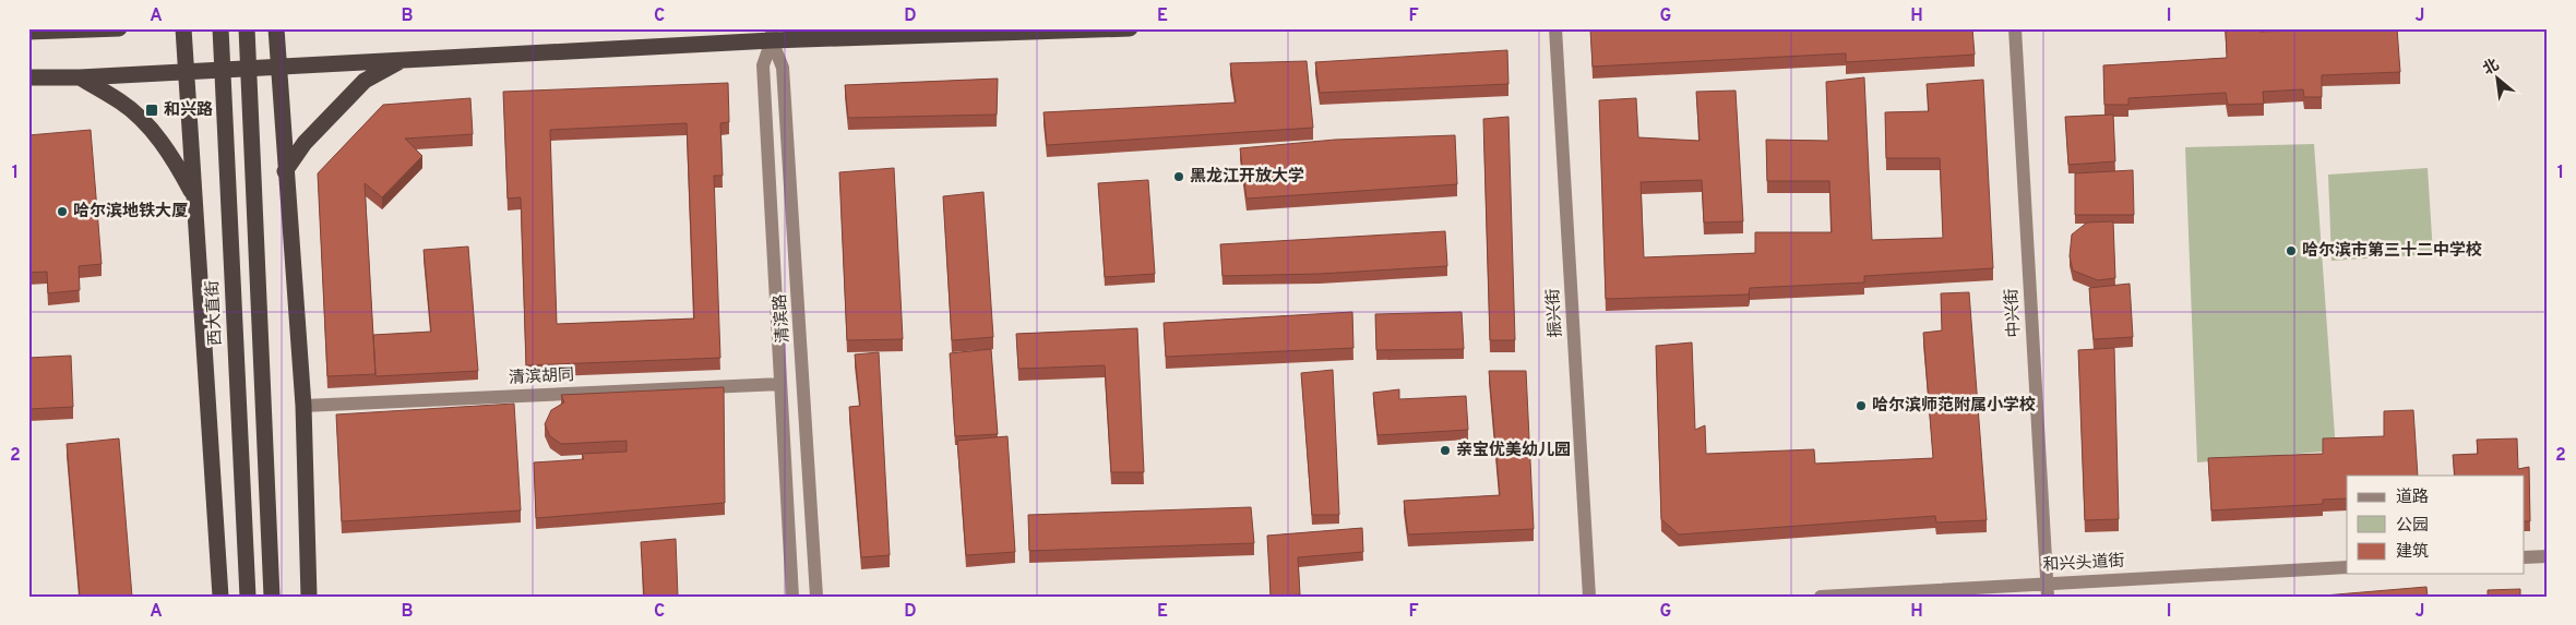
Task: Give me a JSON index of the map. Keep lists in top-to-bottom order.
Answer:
{
  "streets": {
    "highway": ["西大直街"],
    "street": [
      "振兴街",
      "中兴街",
      "清滨路",
      "清滨胡同",
      "和兴头道街"
    ]
  },
  "crossings": [
    ["中兴街", "和兴头道街"],
    ["清滨路", "清滨胡同"]
  ],
  "places": {
    "transit": ["和兴路"],
    "other": [
      "黑龙江开放大学",
      "哈尔滨地铁大厦",
      "哈尔滨市第三十二中学校",
      "哈尔滨师范附属小学校",
      "亲宝优美幼儿园"
    ]
  },
  "legend": ["道路", "公园", "建筑"],
  "north": "top left",
  "grid": {
    "columns": [
      "A",
      "B",
      "C",
      "D",
      "E",
      "F",
      "G",
      "H",
      "I",
      "J"
    ],
    "rows": ["1", "2"]
  }
}
